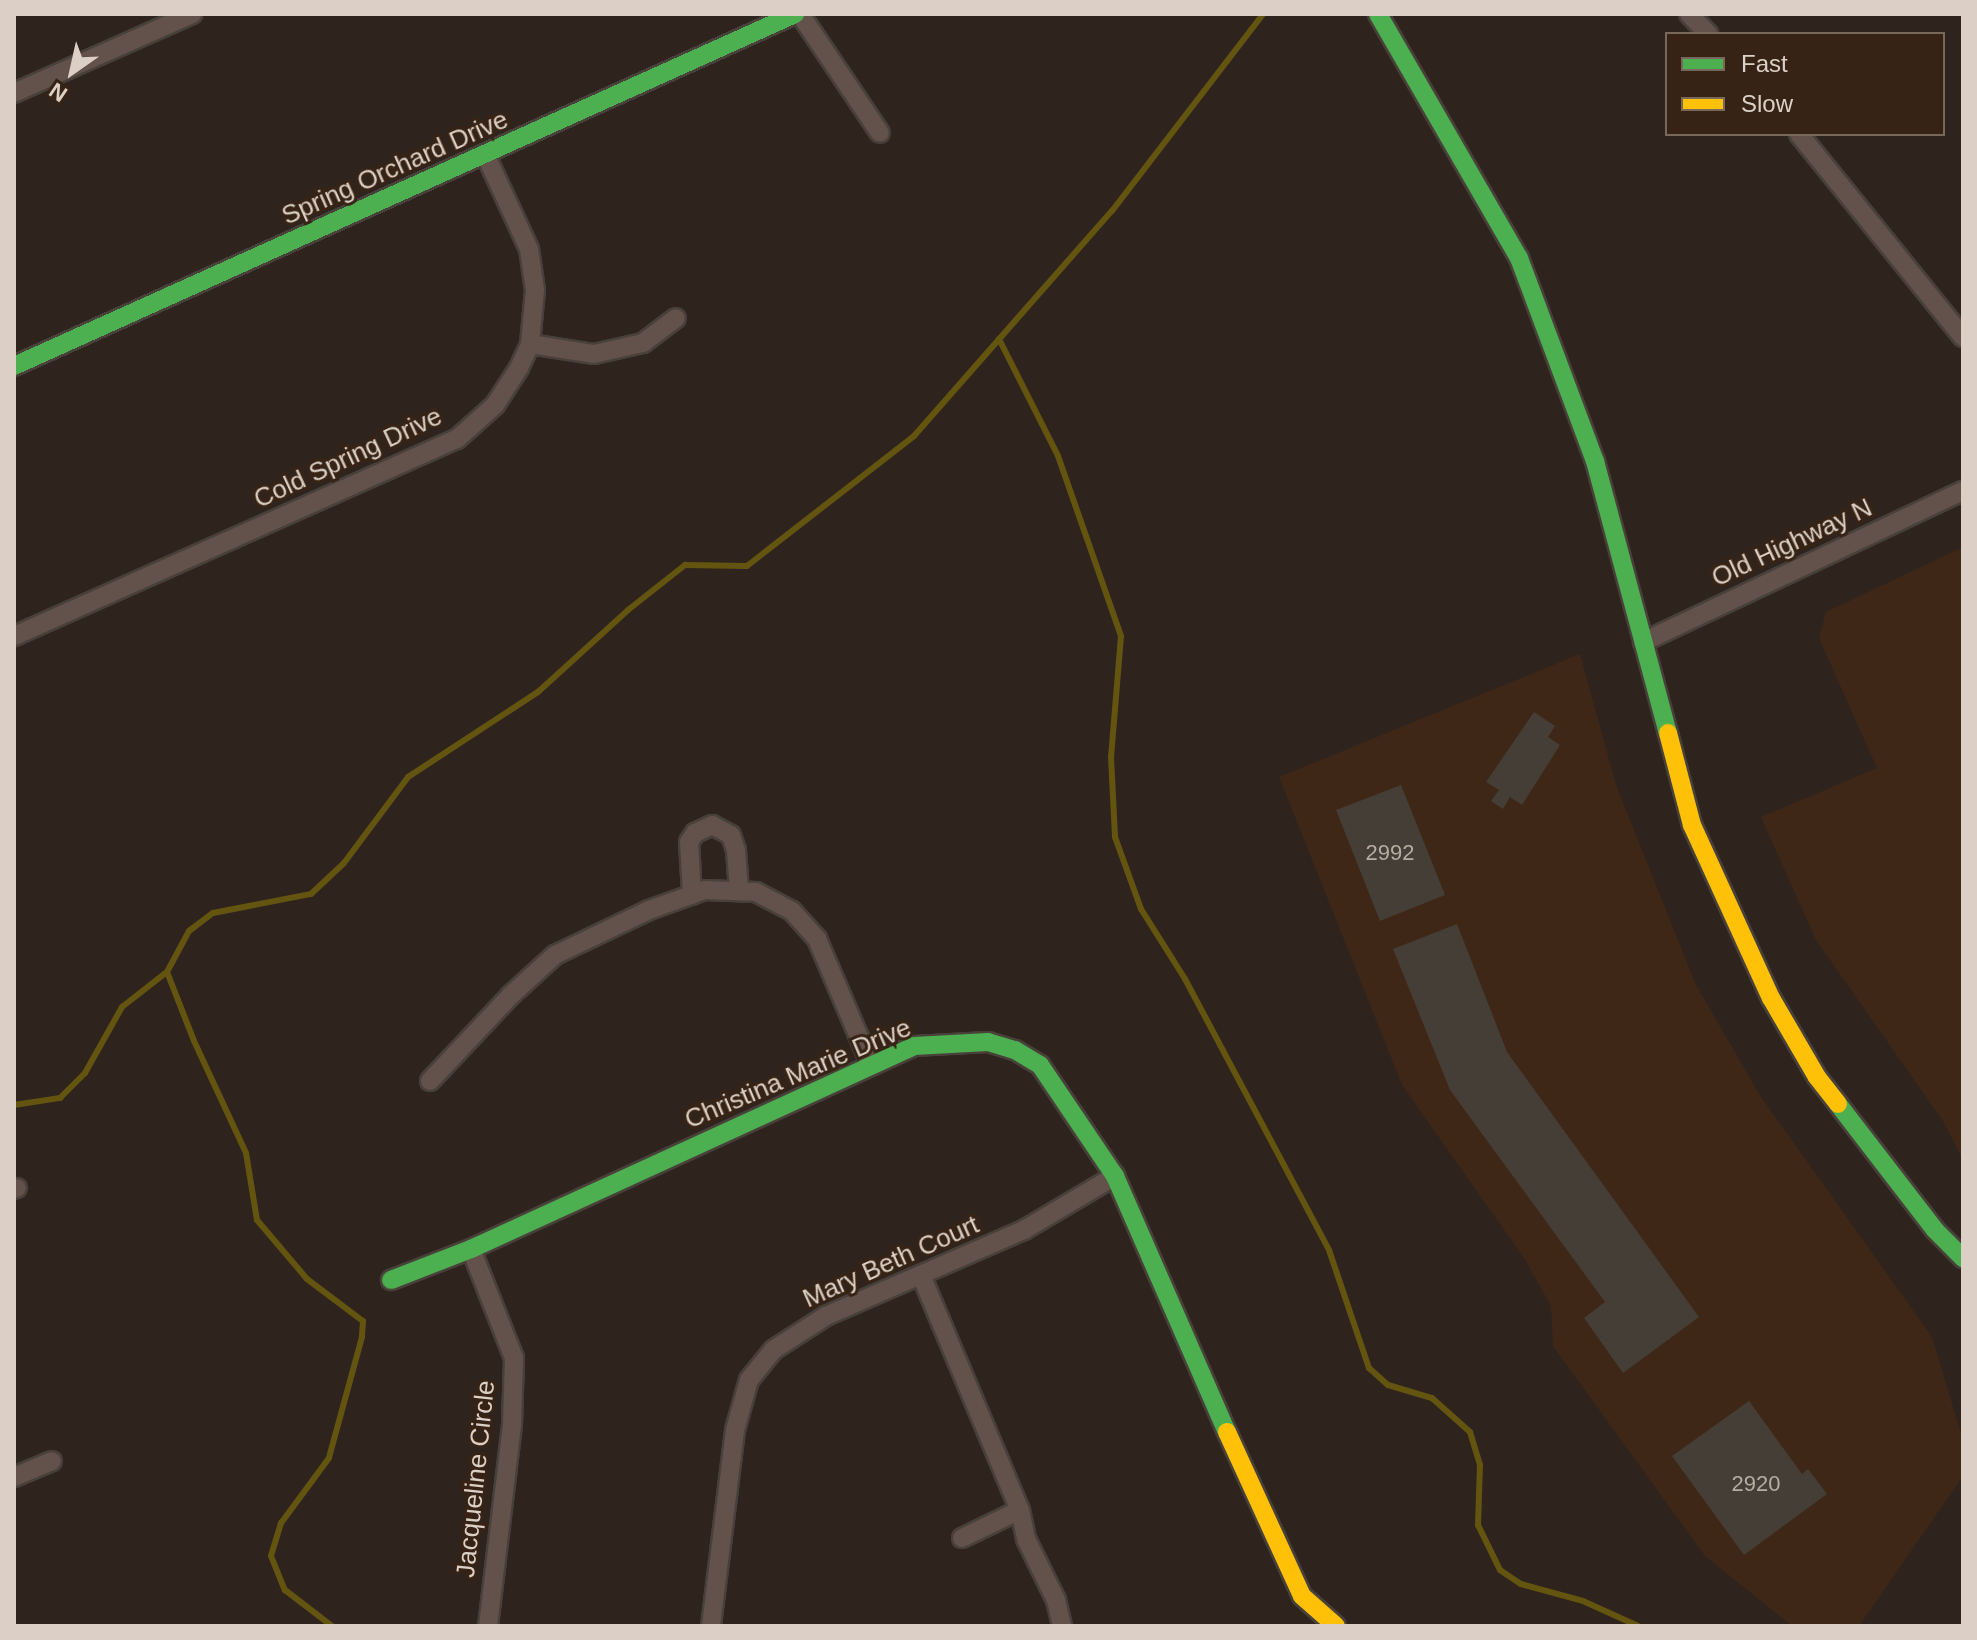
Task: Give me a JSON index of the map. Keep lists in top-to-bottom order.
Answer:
{
  "streets": {
    "street": [
      "Spring Orchard Drive",
      "Cold Spring Drive",
      "Old Highway N",
      "Christina Marie Drive",
      "Mary Beth Court",
      "Jacqueline Circle"
    ]
  },
  "crossings": [
    ["Spring Orchard Drive", "Cold Spring Drive"],
    ["Christina Marie Drive", "Mary Beth Court"],
    ["Christina Marie Drive", "Jacqueline Circle"]
  ],
  "house_numbers": ["2992", "2920"],
  "legend": ["Fast", "Slow"],
  "north": "bottom left"
}
